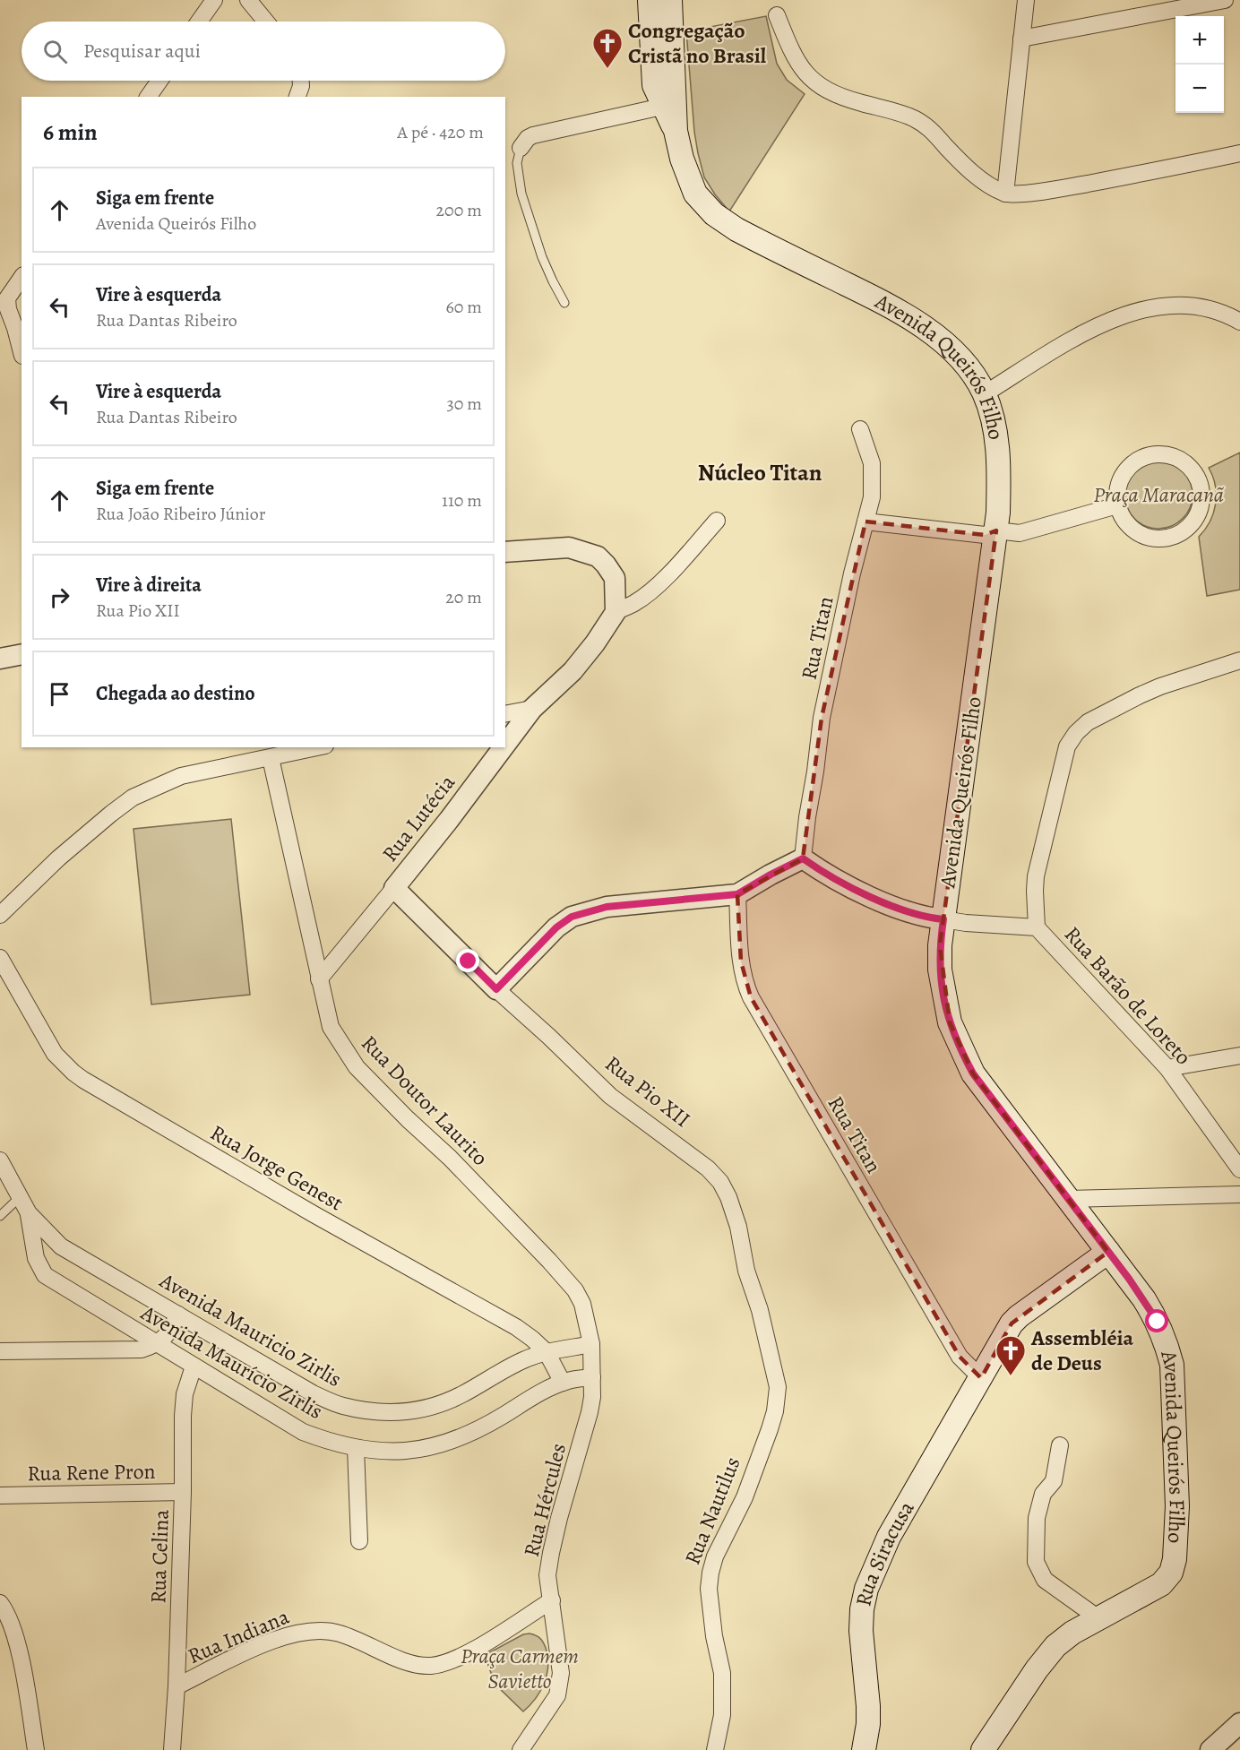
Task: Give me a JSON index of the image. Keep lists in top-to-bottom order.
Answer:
{
  "streets": {
    "main road": ["Avenida Queirós Filho", "Rua Siracusa"],
    "street": [
      "Rua Titan",
      "Rua Lutécia",
      "Rua Barão de Loreto",
      "Rua Pio XII",
      "Rua Doutor Laurito",
      "Rua Jorge Genest",
      "Avenida Mauricio Zirlis",
      "Avenida Maurício Zirlis",
      "Rua Rene Pron",
      "Rua Hércules",
      "Rua Nautilus",
      "Rua Celina",
      "Rua Indiana"
    ]
  },
  "crossings": [
    ["Avenida Queirós Filho", "Rua Barão de Loreto"],
    ["Avenida Queirós Filho", "Rua Siracusa"],
    ["Rua Titan", "Rua Siracusa"],
    ["Rua Lutécia", "Rua Pio XII"],
    ["Rua Lutécia", "Rua Doutor Laurito"],
    ["Rua Pio XII", "Rua Nautilus"],
    ["Rua Doutor Laurito", "Avenida Mauricio Zirlis"],
    ["Rua Doutor Laurito", "Avenida Maurício Zirlis"],
    ["Rua Doutor Laurito", "Rua Hércules"],
    ["Rua Jorge Genest", "Avenida Mauricio Zirlis"],
    ["Rua Jorge Genest", "Avenida Maurício Zirlis"],
    ["Avenida Maurício Zirlis", "Rua Hércules"],
    ["Avenida Maurício Zirlis", "Rua Celina"],
    ["Rua Rene Pron", "Rua Celina"],
    ["Rua Hércules", "Rua Indiana"],
    ["Rua Celina", "Rua Indiana"]
  ],
  "districts": ["Núcleo Titan"],
  "parks": ["Praça Maracanã", "Praça Carmem Savietto"],
  "places": {
    "church": ["Congregação Cristã no Brasil", "Assembléia de Deus"]
  },
  "page": {
    "map_buttons": ["+", "−"],
    "search": "Pesquisar aqui",
    "heading": ["6 min", "A pé · 420 m"],
    "list": [
      ["Siga em frente", "Avenida Queirós Filho", "200 m"],
      ["Vire à esquerda", "Rua Dantas Ribeiro", "60 m"],
      ["Vire à esquerda", "Rua Dantas Ribeiro", "30 m"],
      ["Siga em frente", "Rua João Ribeiro Júnior", "110 m"],
      ["Vire à direita", "Rua Pio XII", "20 m"],
      "Chegada ao destino"
    ]
  }
}
